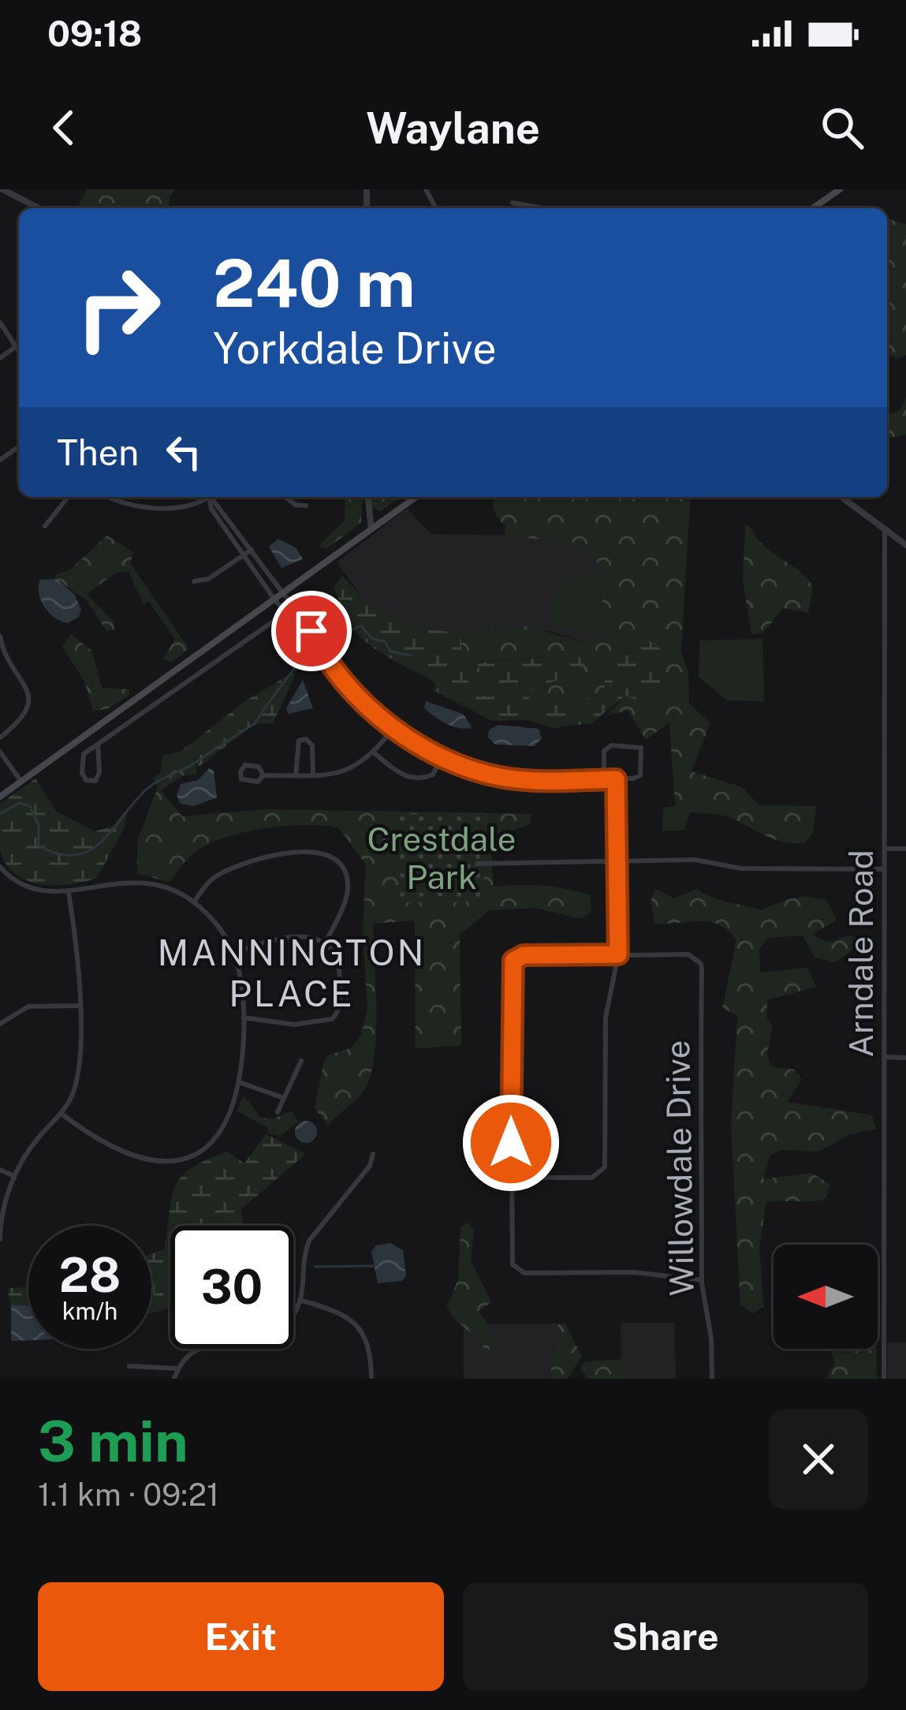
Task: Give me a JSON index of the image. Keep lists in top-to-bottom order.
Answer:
{
  "streets": {
    "street": ["Arndale Road", "Willowdale Drive"]
  },
  "districts": ["MANNINGTON PLACE"],
  "parks": ["Crestdale Park"],
  "north": "left",
  "page": {
    "status": "09:18",
    "header": "Waylane",
    "turn": ["240 m", "Yorkdale Drive"],
    "then": "Then",
    "speed": "28 km/h",
    "limit": "30",
    "heading": ["3 min", "1.1 km · 09:21"],
    "buttons": ["Exit", "Share"]
  }
}
